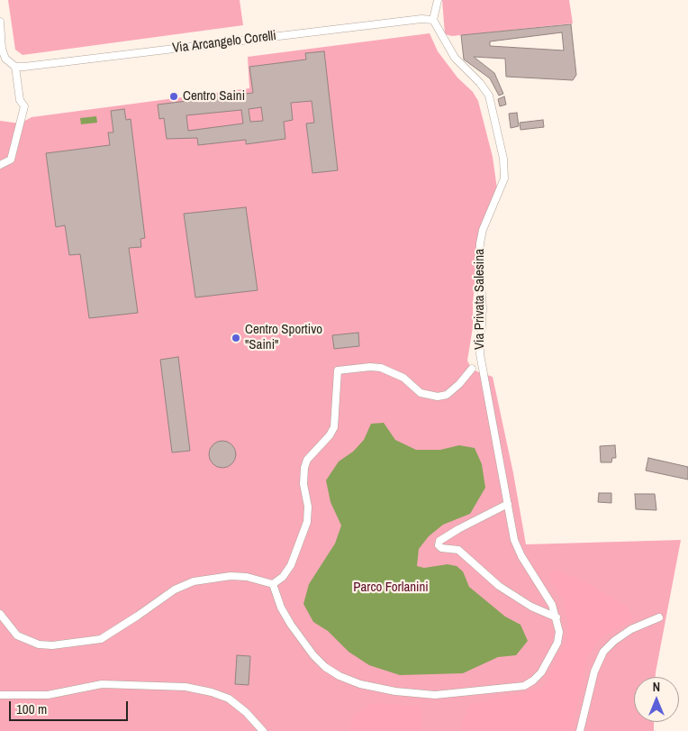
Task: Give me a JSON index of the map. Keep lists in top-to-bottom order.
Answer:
{
  "streets": {
    "street": ["Via Arcangelo Corelli", "Via Privata Salesina"]
  },
  "crossings": [
    ["Via Arcangelo Corelli", "Via Privata Salesina"]
  ],
  "parks": ["Parco Forlanini"],
  "places": ["Centro Saini", "Centro Sportivo \"Saini\""],
  "scale_bar": "100 m",
  "north": "top"
}
